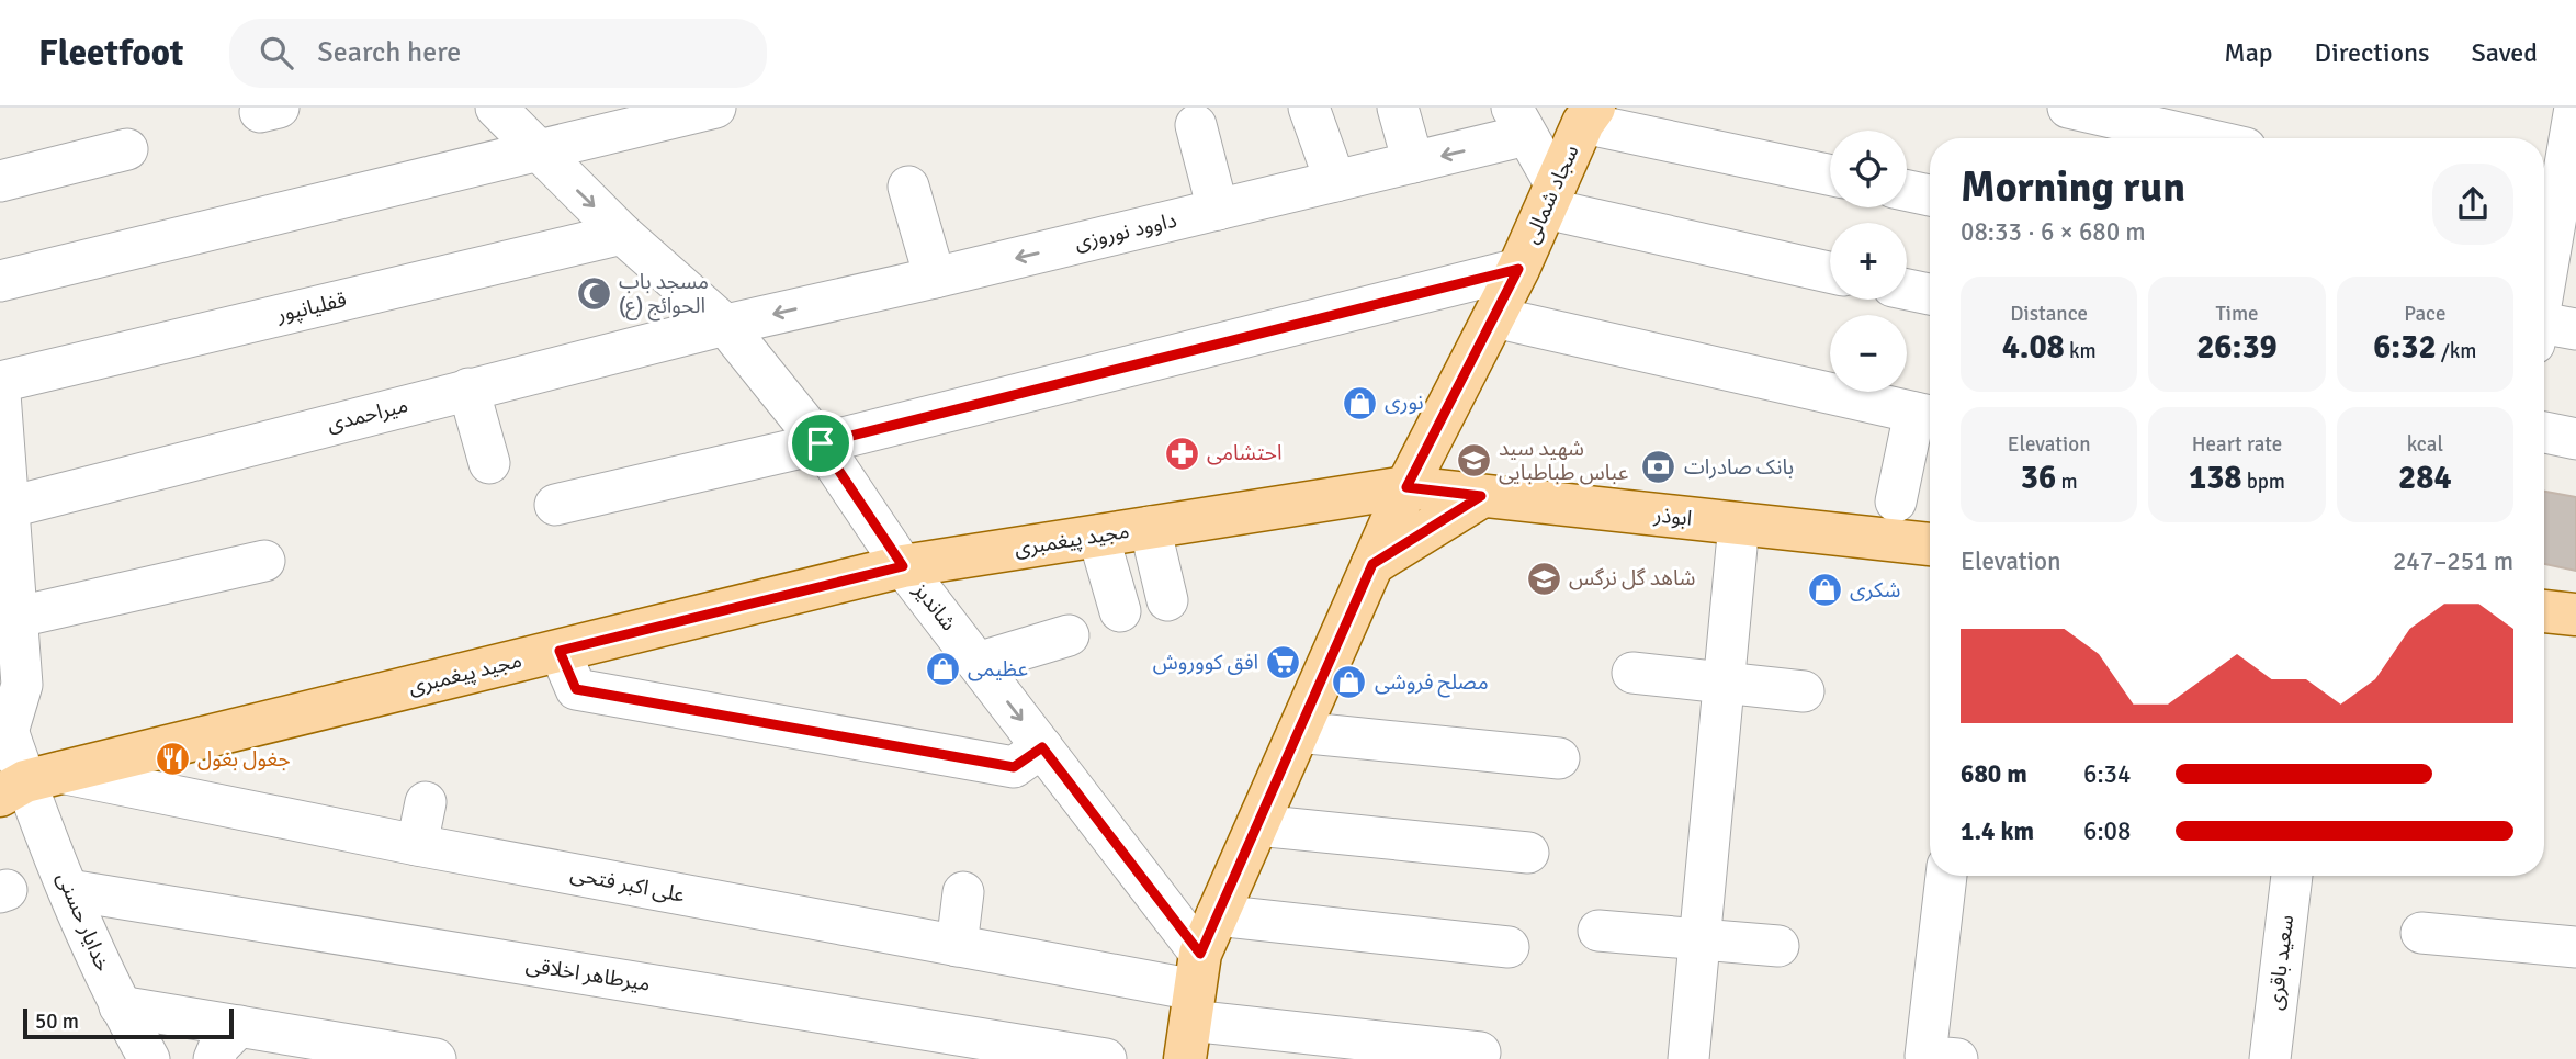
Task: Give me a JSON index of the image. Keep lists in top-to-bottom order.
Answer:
{
  "streets": {
    "main road": ["سجاد شمالی", "ابوذر", "مجید پیغمبری"],
    "street": [
      "داوود نوروزی",
      "قفلیانپور",
      "میراحمدی",
      "شاندیز",
      "علی اکبر فتحی",
      "خدایار حسنی",
      "سعید باقری",
      "میرطاهر اخلاقی"
    ]
  },
  "crossings": [
    ["سجاد شمالی", "ابوذر"],
    ["سجاد شمالی", "مجید پیغمبری"],
    ["سجاد شمالی", "شاندیز"],
    ["سجاد شمالی", "علی اکبر فتحی"],
    ["داوود نوروزی", "میراحمدی"],
    ["داوود نوروزی", "شاندیز"],
    ["قفلیانپور", "شاندیز"],
    ["میراحمدی", "شاندیز"],
    ["ابوذر", "مجید پیغمبری"],
    ["مجید پیغمبری", "شاندیز"],
    ["مجید پیغمبری", "علی اکبر فتحی"],
    ["مجید پیغمبری", "خدایار حسنی"],
    ["شاندیز", "علی اکبر فتحی"],
    ["علی اکبر فتحی", "خدایار حسنی"],
    ["خدایار حسنی", "میرطاهر اخلاقی"]
  ],
  "places": {
    "mosque": ["مسجد باب الحوائج (ع)"],
    "shop": [
      "نوری",
      "شکری",
      "عظیمی",
      "مصلح فروشی"
    ],
    "pharmacy": ["احتشامی"],
    "school or university": ["شهید سید عباس طباطبایی", "شاهد گل نرگس"],
    "bank": ["بانک صادرات"],
    "supermarket": ["افق کووروش"],
    "restaurant": ["جغول بغول"]
  },
  "scale_bar": "50 m",
  "page": {
    "header": "Fleetfoot",
    "search": "Search here",
    "nav": ["Map", "Directions", "Saved"],
    "map_buttons": ["+", "−"],
    "heading": ["Morning run", "08:33 · 6 × 680 m"],
    "stats": [
      ["Distance", "4.08 km"],
      ["Time", "26:39"],
      ["Pace", "6:32 /km"],
      ["Elevation", "36 m"],
      ["Heart rate", "138 bpm"],
      ["kcal", "284"]
    ],
    "chart": ["Elevation", "247–251 m"],
    "list": [
      {
        "name": "680 m",
        "note": "6:34"
      },
      {
        "name": "1.4 km",
        "note": "6:08"
      }
    ],
    "scale": "50 m"
  }
}
